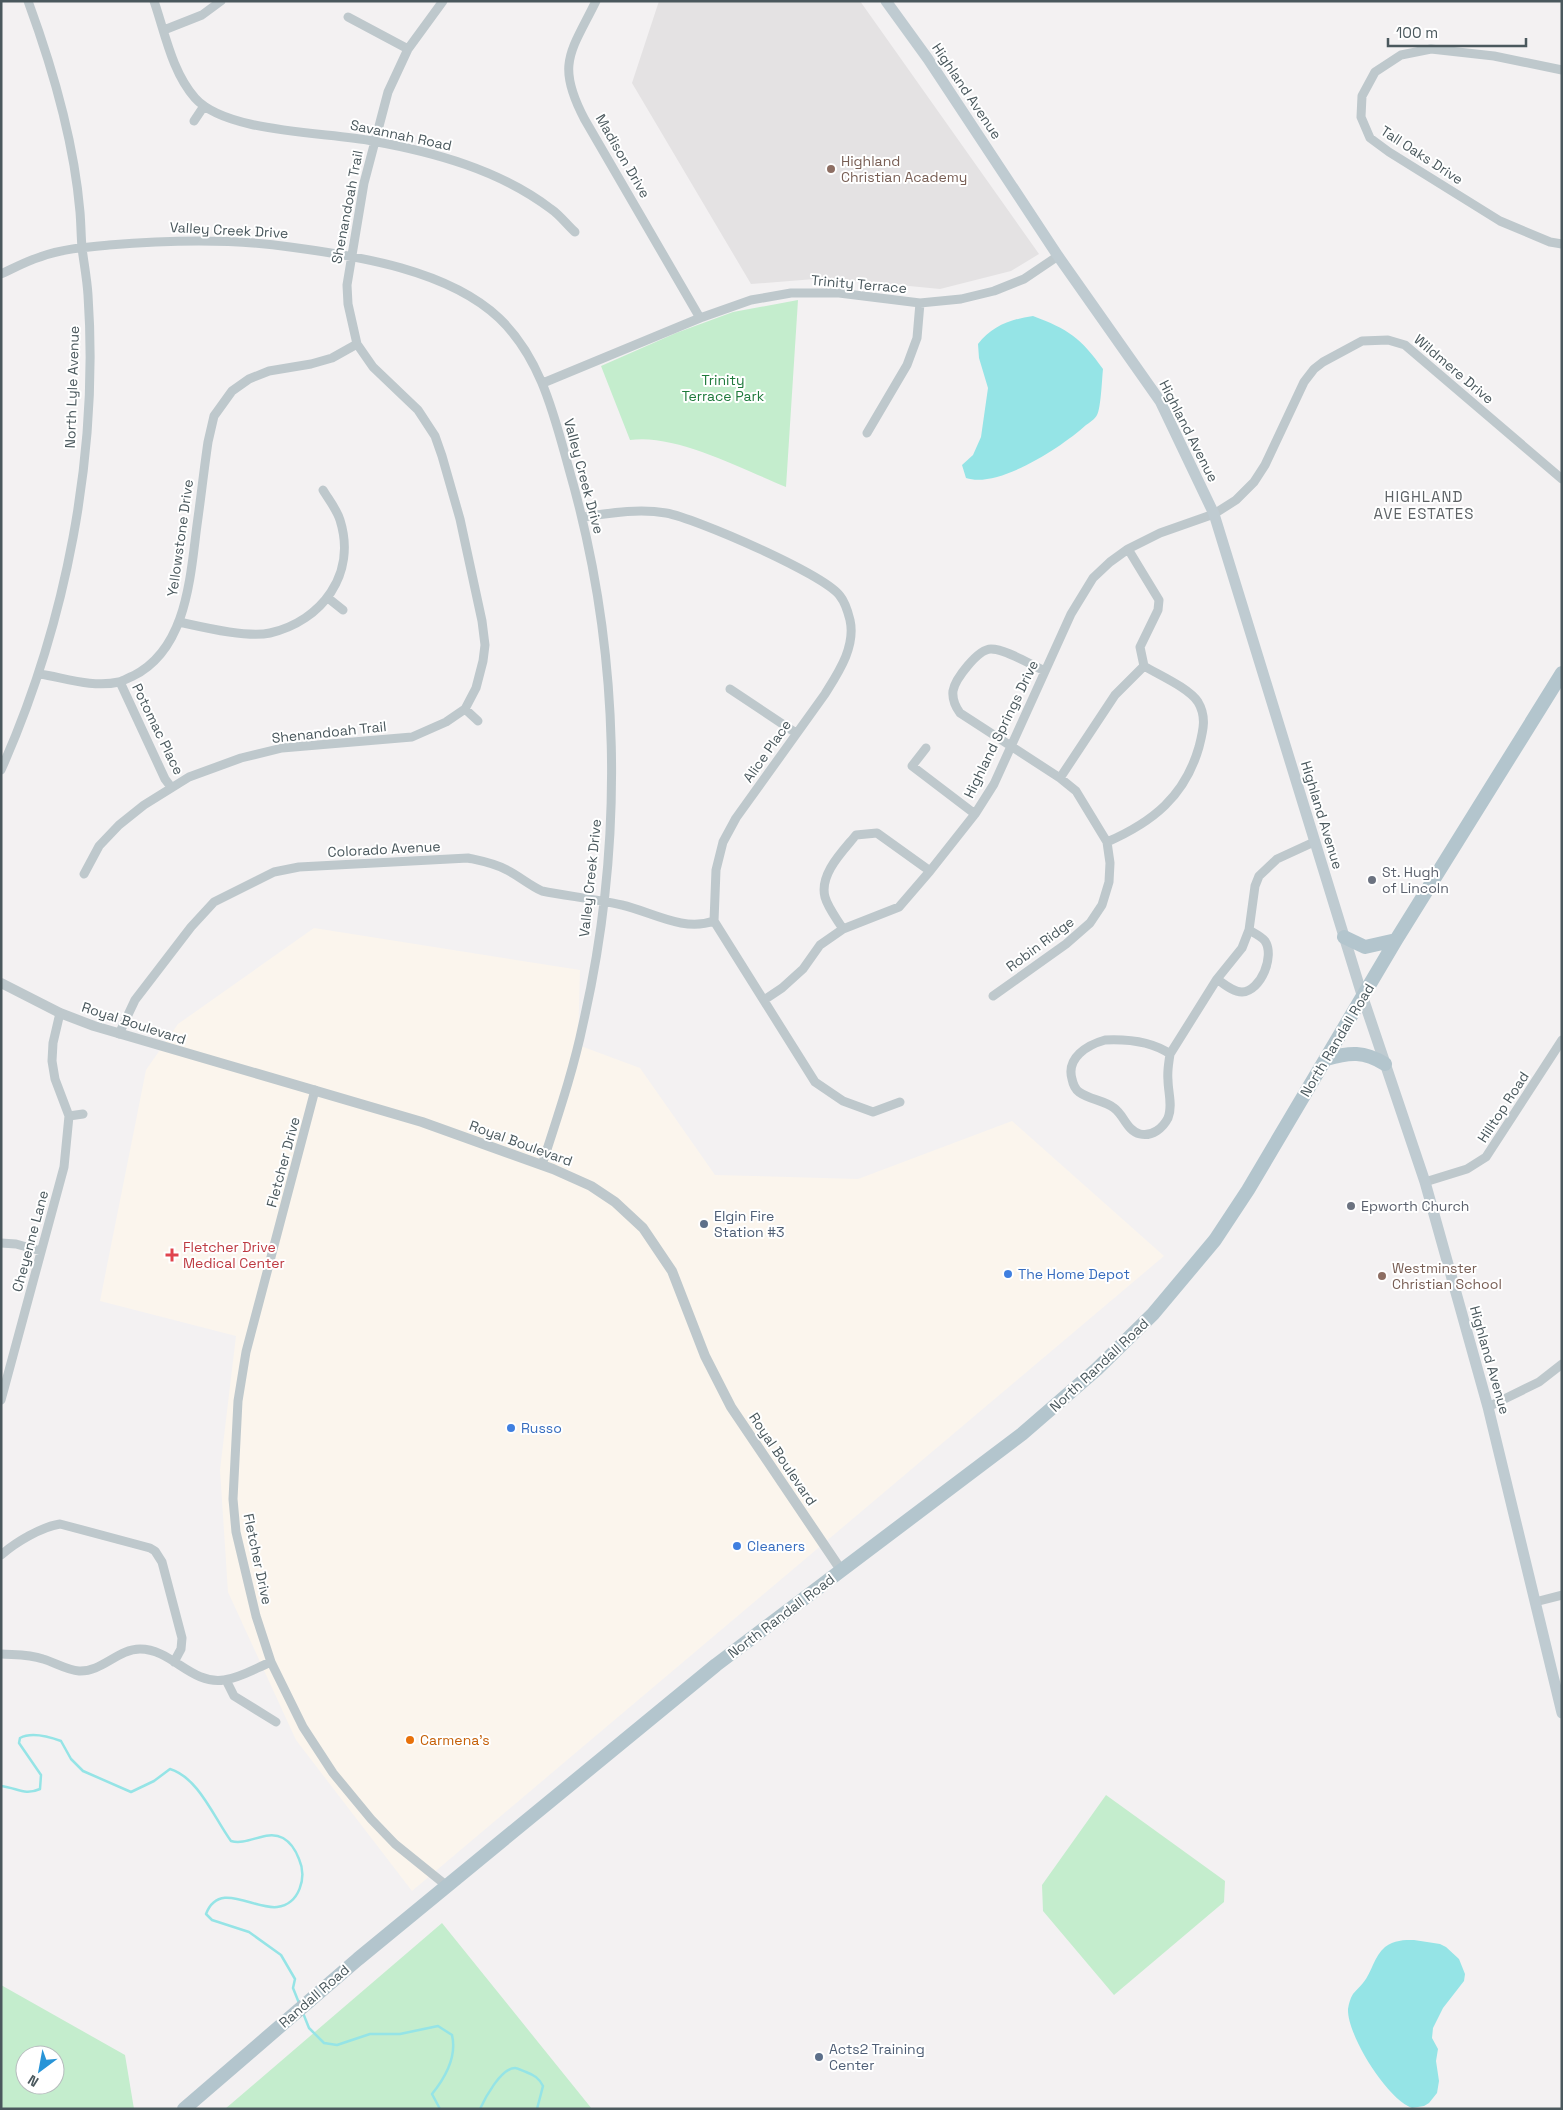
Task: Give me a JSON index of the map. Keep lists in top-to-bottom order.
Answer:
{
  "streets": {
    "main road": ["Highland Avenue", "North Randall Road", "Randall Road"],
    "street": [
      "Savannah Road",
      "Tall Oaks Drive",
      "Madison Drive",
      "Shenandoah Trail",
      "Valley Creek Drive",
      "Trinity Terrace",
      "Wildmere Drive",
      "North Lyle Avenue",
      "Yellowstone Drive",
      "Potomac Place",
      "Highland Springs Drive",
      "Alice Place",
      "Colorado Avenue",
      "Robin Ridge",
      "Royal Boulevard",
      "Hilltop Road",
      "Fletcher Drive",
      "Cheyenne Lane"
    ]
  },
  "crossings": [
    ["Highland Avenue", "Trinity Terrace"],
    ["Highland Avenue", "Wildmere Drive"],
    ["Highland Avenue", "Highland Springs Drive"],
    ["Highland Avenue", "North Randall Road"],
    ["Highland Avenue", "Hilltop Road"],
    ["Savannah Road", "Shenandoah Trail"],
    ["Madison Drive", "Trinity Terrace"],
    ["Shenandoah Trail", "Valley Creek Drive"],
    ["Shenandoah Trail", "Yellowstone Drive"],
    ["Shenandoah Trail", "Potomac Place"],
    ["Valley Creek Drive", "Trinity Terrace"],
    ["Valley Creek Drive", "North Lyle Avenue"],
    ["Valley Creek Drive", "Alice Place"],
    ["Valley Creek Drive", "Colorado Avenue"],
    ["Valley Creek Drive", "Royal Boulevard"],
    ["Wildmere Drive", "Highland Springs Drive"],
    ["North Lyle Avenue", "Yellowstone Drive"],
    ["Yellowstone Drive", "Potomac Place"],
    ["Highland Springs Drive", "Robin Ridge"],
    ["Alice Place", "Colorado Avenue"],
    ["Colorado Avenue", "Royal Boulevard"],
    ["Royal Boulevard", "North Randall Road"],
    ["Royal Boulevard", "Fletcher Drive"],
    ["Royal Boulevard", "Cheyenne Lane"],
    ["North Randall Road", "Fletcher Drive"],
    ["North Randall Road", "Randall Road"],
    ["Fletcher Drive", "Randall Road"]
  ],
  "districts": ["HIGHLAND AVE ESTATES"],
  "parks": ["Trinity Terrace Park"],
  "places": {
    "other": [
      "Highland Christian Academy",
      "St. Hugh of Lincoln",
      "Epworth Church",
      "Elgin Fire Station #3",
      "The Home Depot",
      "Westminster Christian School",
      "Russo",
      "Cleaners",
      "Carmena’s",
      "Acts2 Training Center"
    ],
    "health": ["Fletcher Drive Medical Center"]
  },
  "scale_bar": "100 m",
  "north": "bottom left"
}
